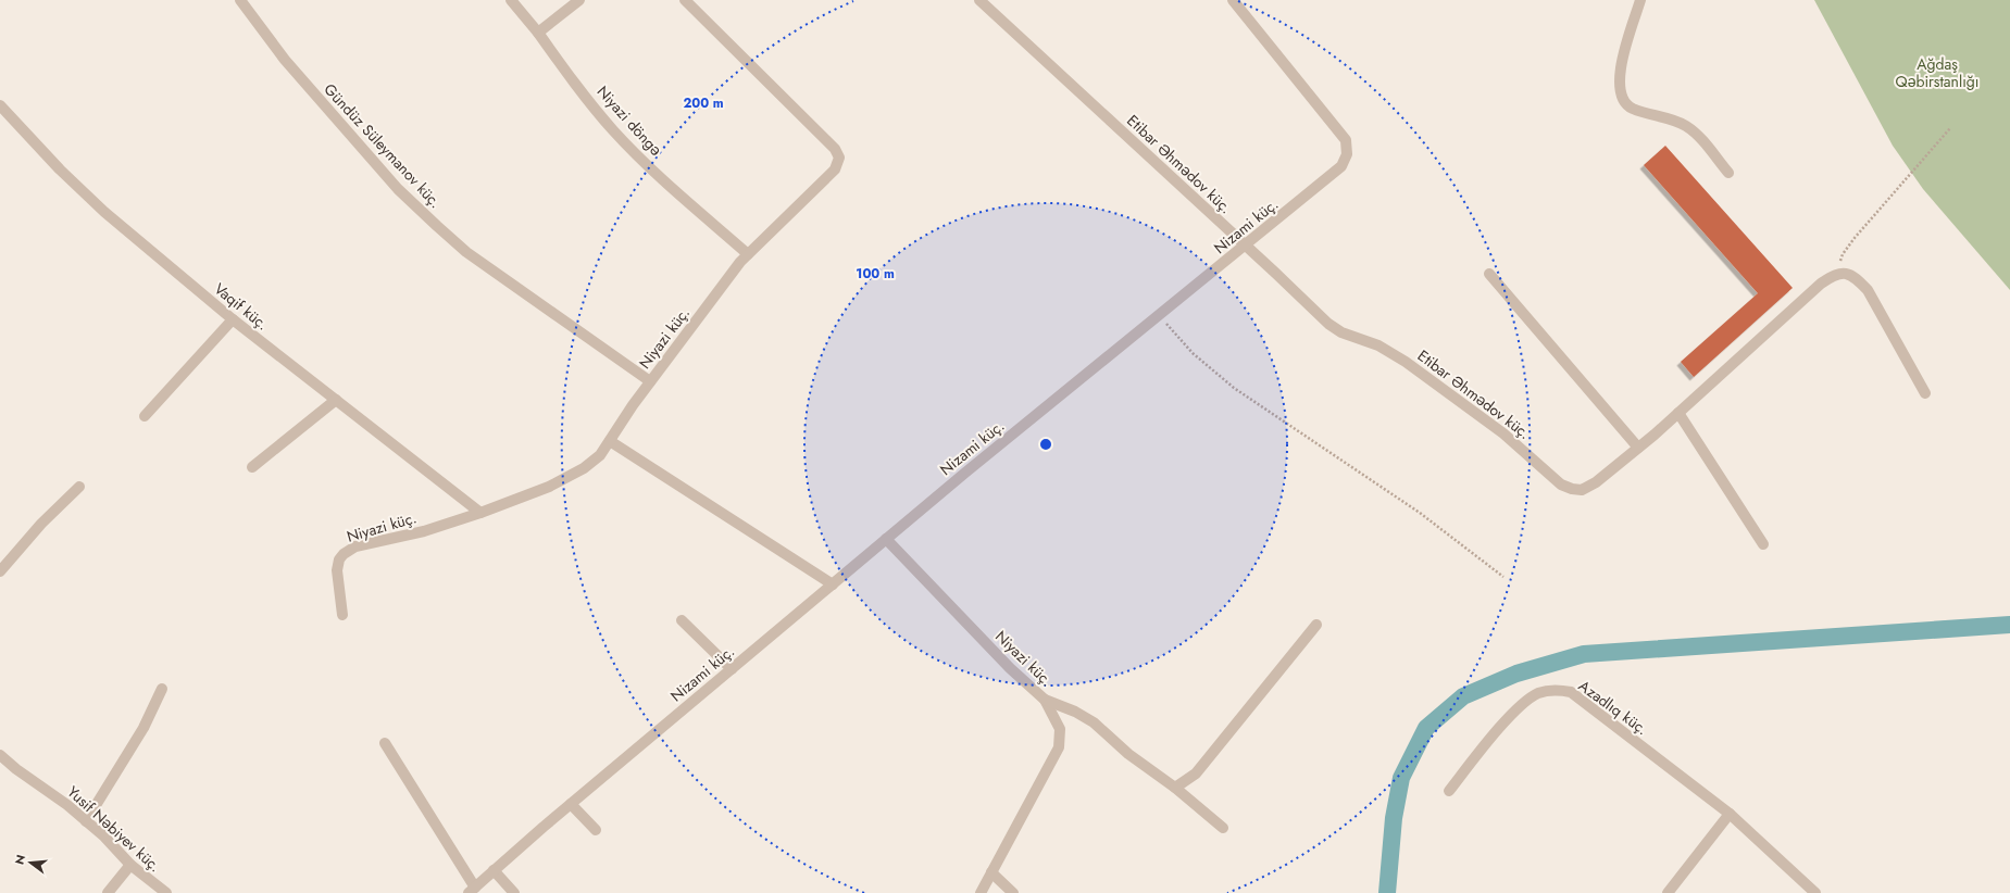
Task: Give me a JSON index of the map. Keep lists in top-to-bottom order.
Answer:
{
  "streets": {
    "street": [
      "Niyazi döngə",
      "Gündüz Süleymanov küç.",
      "Etibar Əhmədov küç.",
      "Nizami küç.",
      "Vaqif küç.",
      "Niyazi küç.",
      "Azadlıq küç.",
      "Yusif Nəbiyev küç."
    ]
  },
  "crossings": [
    ["Niyazi döngə", "Niyazi küç."],
    ["Gündüz Süleymanov küç.", "Niyazi küç."],
    ["Etibar Əhmədov küç.", "Nizami küç."],
    ["Nizami küç.", "Niyazi küç."],
    ["Vaqif küç.", "Niyazi küç."]
  ],
  "parks": ["Ağdaş Qəbirstanlığı"],
  "north": "left",
  "rings": ["200 m", "100 m"]
}
